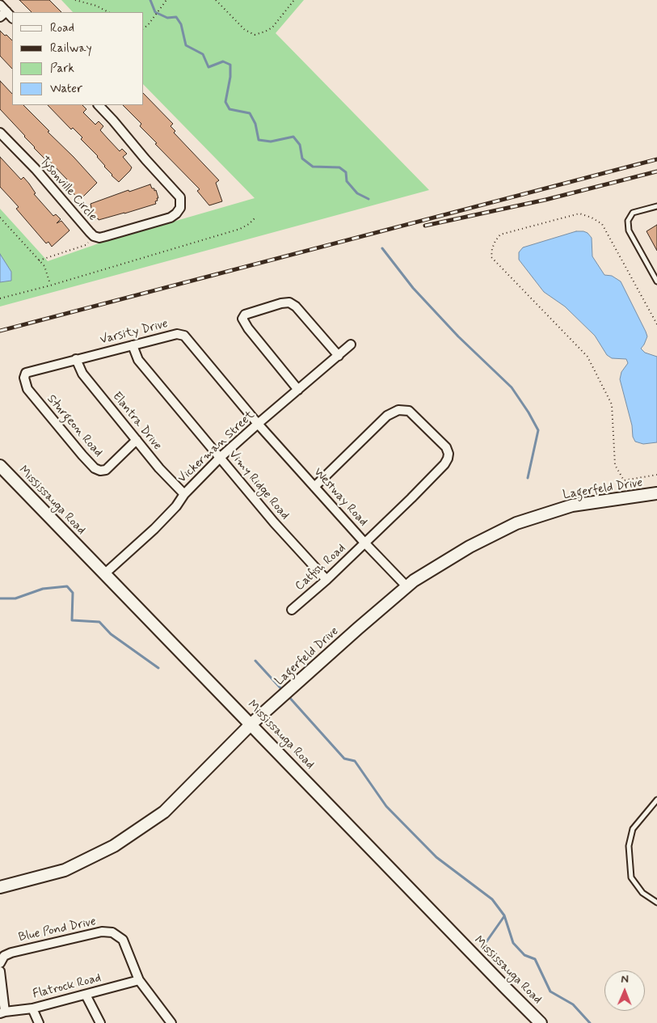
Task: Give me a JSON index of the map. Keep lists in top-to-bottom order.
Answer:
{
  "streets": {
    "street": [
      "Tysonville Circle",
      "Varsity Drive",
      "Elantra Drive",
      "Sturgeon Road",
      "Vickerman Street",
      "Vimy Ridge Road",
      "Lagerfeld Drive",
      "Westway Road",
      "Mississauga Road",
      "Catfish Road",
      "Blue Pond Drive",
      "Flatrock Road"
    ]
  },
  "crossings": [
    ["Varsity Drive", "Elantra Drive"],
    ["Varsity Drive", "Sturgeon Road"],
    ["Varsity Drive", "Vickerman Street"],
    ["Varsity Drive", "Vimy Ridge Road"],
    ["Varsity Drive", "Westway Road"],
    ["Elantra Drive", "Sturgeon Road"],
    ["Elantra Drive", "Vickerman Street"],
    ["Vickerman Street", "Vimy Ridge Road"],
    ["Vickerman Street", "Westway Road"],
    ["Vickerman Street", "Mississauga Road"],
    ["Vimy Ridge Road", "Catfish Road"],
    ["Lagerfeld Drive", "Westway Road"],
    ["Lagerfeld Drive", "Mississauga Road"],
    ["Westway Road", "Catfish Road"],
    ["Blue Pond Drive", "Flatrock Road"]
  ],
  "legend": [
    "Road",
    "Railway",
    "Park",
    "Water"
  ],
  "north": "top"
}
